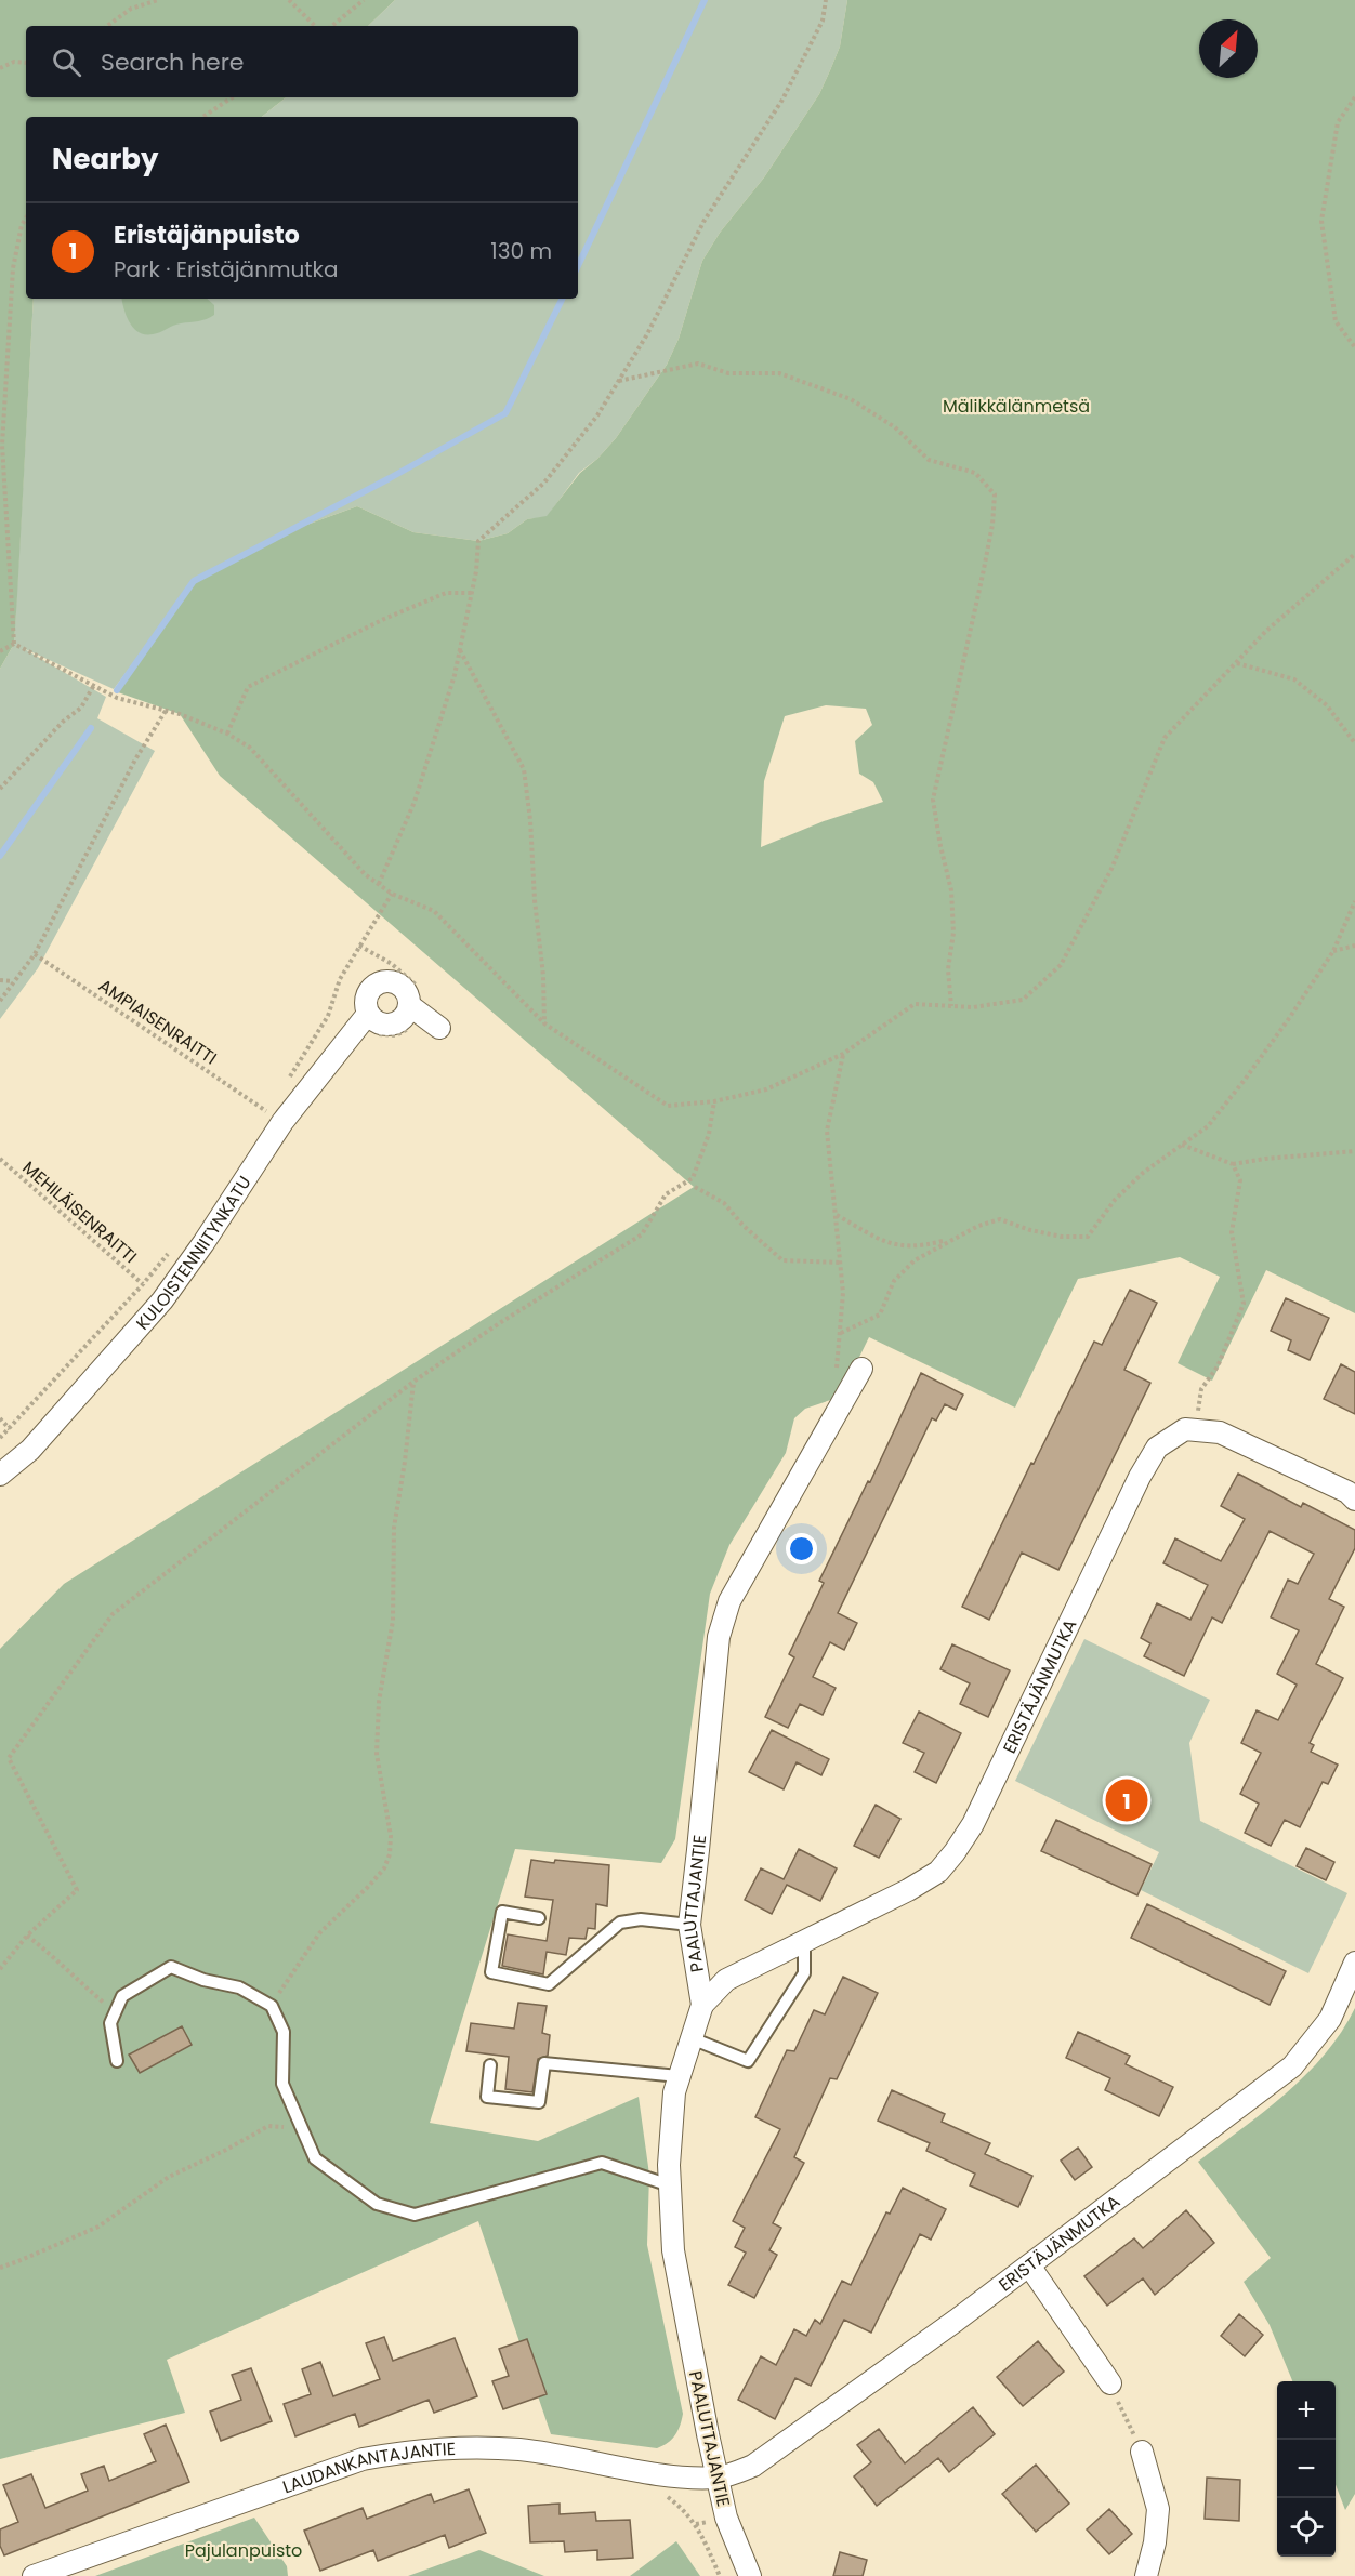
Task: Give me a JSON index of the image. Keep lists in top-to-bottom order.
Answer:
{
  "streets": {
    "street": [
      "KULOISTENNIITYNKATU",
      "ERISTÄJÄNMUTKA",
      "PAALUTTAJANTIE",
      "LAUDANKANTAJANTIE"
    ],
    "path": ["AMPIAISENRAITTI", "MEHILÄISENRAITTI"]
  },
  "crossings": [
    ["ERISTÄJÄNMUTKA", "PAALUTTAJANTIE"],
    ["ERISTÄJÄNMUTKA", "LAUDANKANTAJANTIE"],
    ["PAALUTTAJANTIE", "LAUDANKANTAJANTIE"]
  ],
  "parks": ["Mälikkälänmetsä", "Pajulanpuisto"],
  "north": "top right",
  "page": {
    "search": "Search here",
    "heading": "Nearby",
    "list": [
      {
        "mark": "1",
        "name": "Eristäjänpuisto",
        "note": "Park · Eristäjänmutka",
        "value": "130 m"
      }
    ],
    "pins": "1",
    "map_buttons": ["+", "−"]
  }
}
